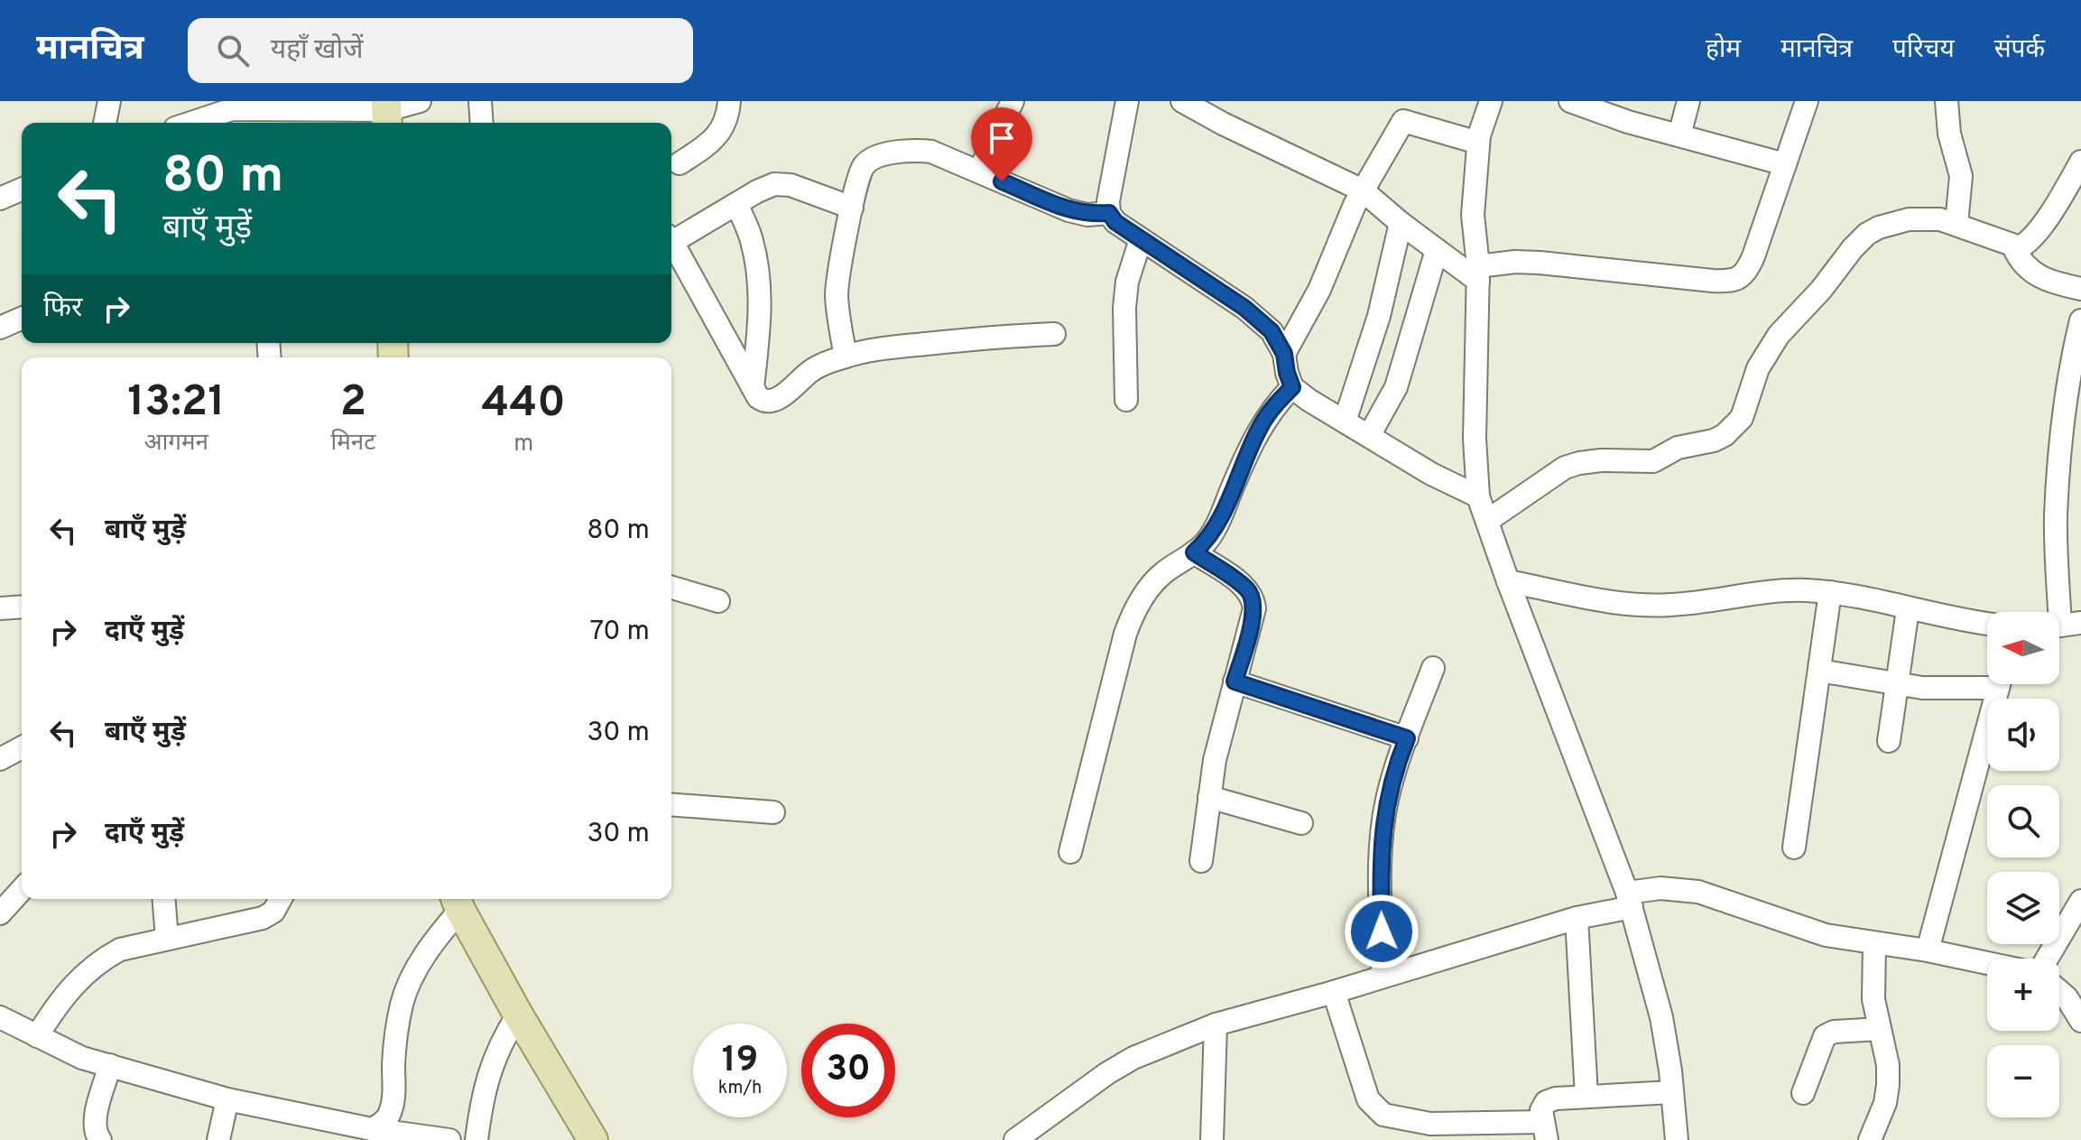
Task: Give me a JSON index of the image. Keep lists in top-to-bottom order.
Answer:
{
  "north": "left",
  "page": {
    "header": "मानचित्र",
    "search": "यहाँ खोजें",
    "nav": [
      "होम",
      "मानचित्र",
      "परिचय",
      "संपर्क"
    ],
    "turn": ["80 m", "बाएँ मुड़ें"],
    "then": "फिर",
    "eta": [
      "13:21",
      "आगमन",
      "2",
      "मिनट",
      "440",
      "m"
    ],
    "list": [
      {
        "name": "बाएँ मुड़ें",
        "value": "80 m"
      },
      {
        "name": "दाएँ मुड़ें",
        "value": "70 m"
      },
      {
        "name": "बाएँ मुड़ें",
        "value": "30 m"
      },
      {
        "name": "दाएँ मुड़ें",
        "value": "30 m"
      }
    ],
    "map_buttons": ["+", "−"],
    "speed": "19 km/h",
    "limit": "30"
  }
}
